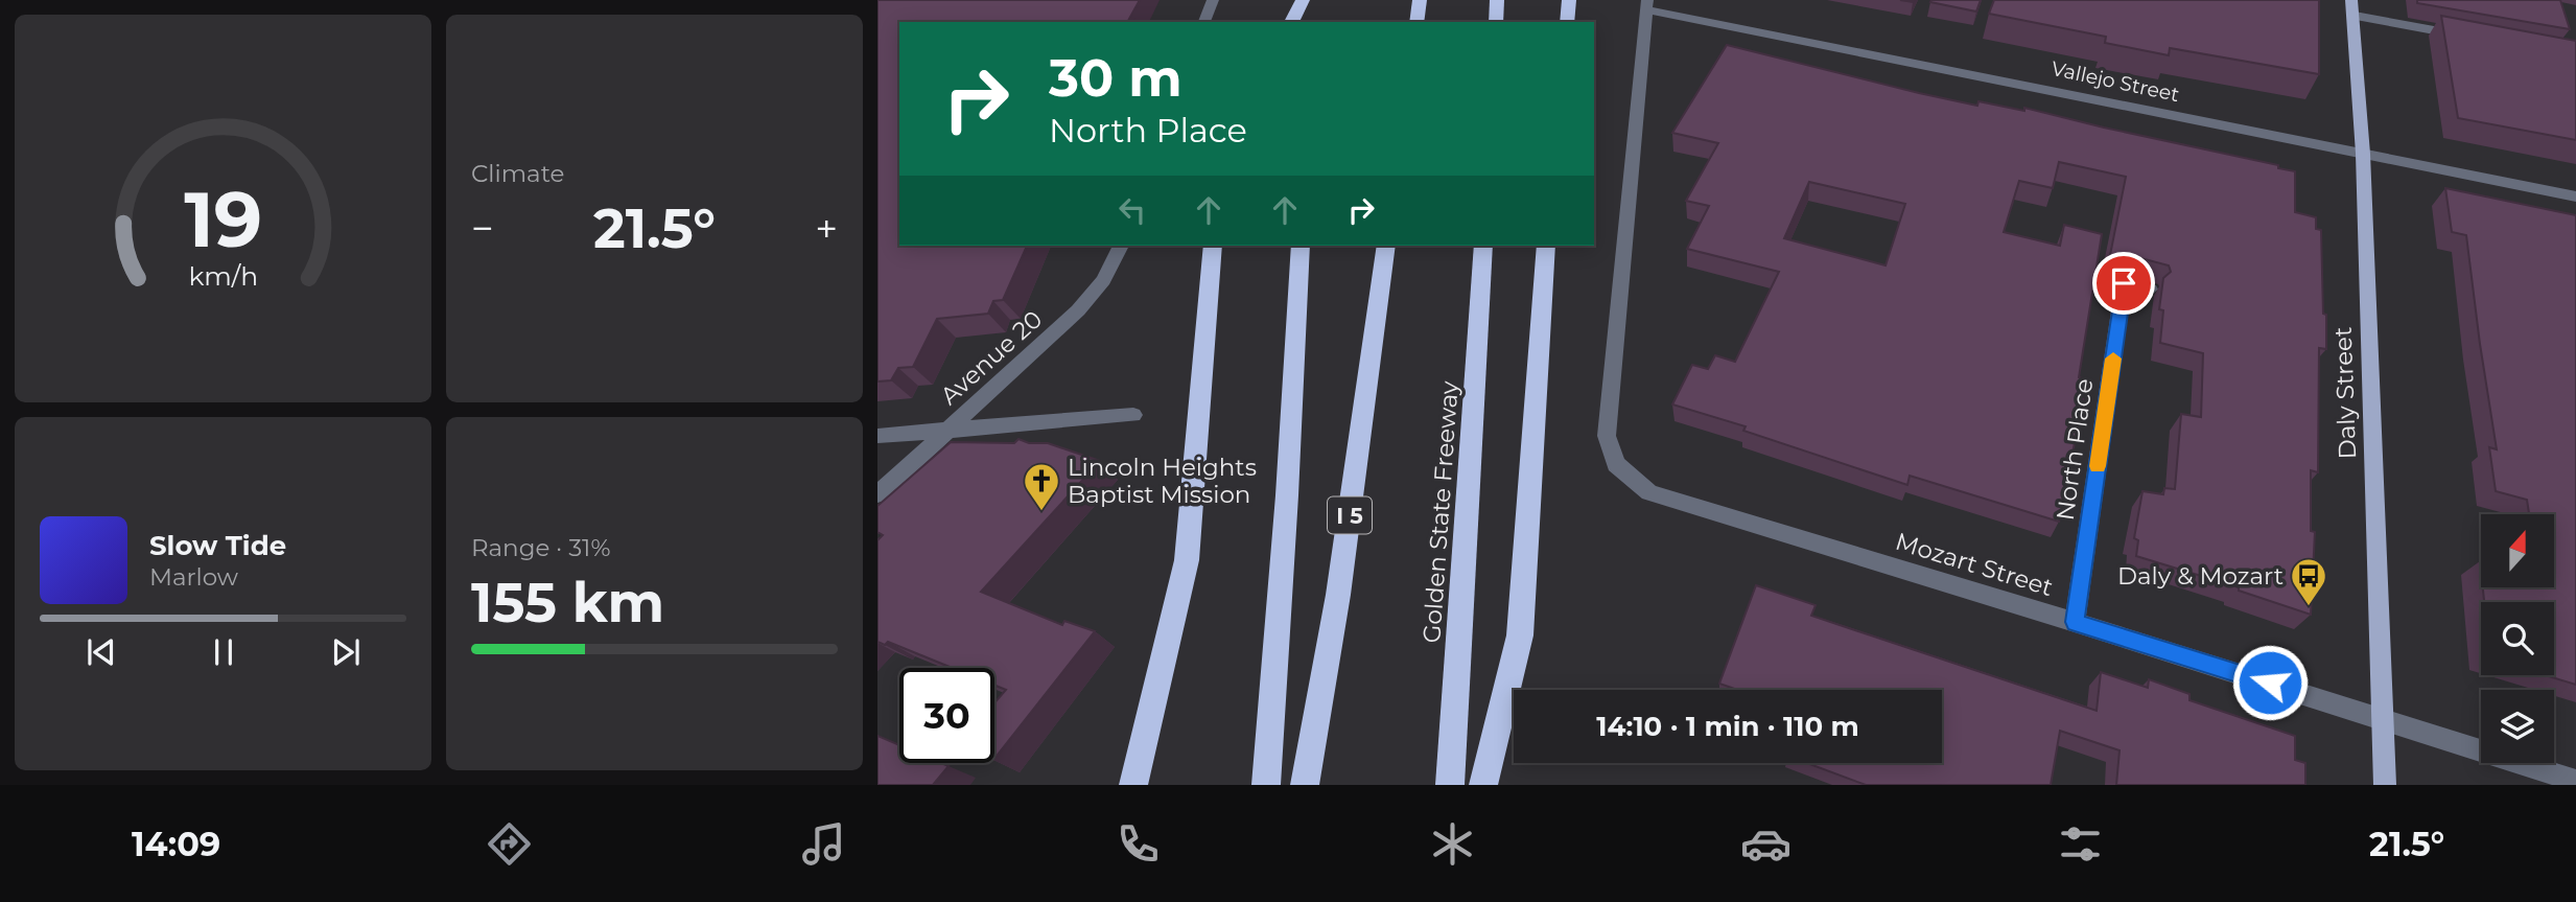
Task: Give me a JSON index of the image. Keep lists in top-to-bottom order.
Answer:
{
  "streets": {
    "highway": ["Golden State Freeway", "I 5"],
    "main road": ["Daly Street"],
    "street": [
      "Vallejo Street",
      "Avenue 20",
      "North Place",
      "Mozart Street"
    ]
  },
  "crossings": [
    ["Vallejo Street", "Daly Street"],
    ["Vallejo Street", "Mozart Street"],
    ["Daly Street", "Mozart Street"],
    ["North Place", "Mozart Street"]
  ],
  "places": {
    "church": ["Lincoln Heights Baptist Mission"],
    "bus stop": ["Daly & Mozart"]
  },
  "north": "top",
  "page": {
    "tile": [
      "Climate",
      ["Range · 31%", "155 km"]
    ],
    "turn": ["30 m", "North Place"],
    "heat": ["−", "21.5°", "+"],
    "song": ["Slow Tide", "Marlow"],
    "limit": "30",
    "trip": "14:10 · 1 min · 110 m",
    "tabs": ["14:09", "21.5°"],
    "gauge": ["19", "km/h"]
  }
}
